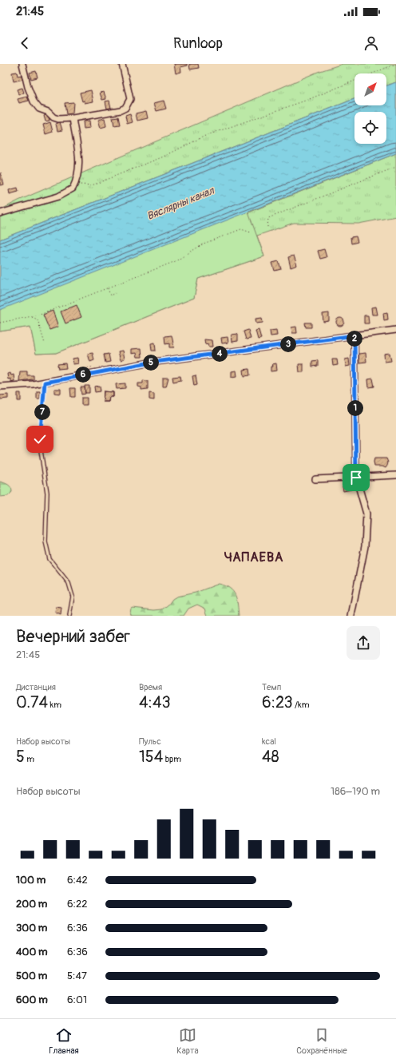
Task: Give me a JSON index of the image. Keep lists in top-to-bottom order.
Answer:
{
  "districts": ["ЧАПАЕВА"],
  "water": ["Вяслярны канал"],
  "north": "top right",
  "page": {
    "status": "21:45",
    "header": "Runloop",
    "pins": [
      "2",
      "3",
      "4",
      "5",
      "6",
      "1",
      "7"
    ],
    "heading": ["Вечерний забег", "21:45"],
    "stats": [
      ["Дистанция", "0.74 km"],
      ["Время", "4:43"],
      ["Темп", "6:23 /km"],
      ["Набор высоты", "5 m"],
      ["Пульс", "154 bpm"],
      ["kcal", "48"]
    ],
    "chart": ["Набор высоты", "186–190 m"],
    "list": [
      {
        "name": "100 m",
        "note": "6:42"
      },
      {
        "name": "200 m",
        "note": "6:22"
      },
      {
        "name": "300 m",
        "note": "6:36"
      },
      {
        "name": "400 m",
        "note": "6:36"
      },
      {
        "name": "500 m",
        "note": "5:47"
      },
      {
        "name": "600 m",
        "note": "6:01"
      }
    ],
    "tabs": ["Главная", "Карта", "Сохранённые"]
  }
}
